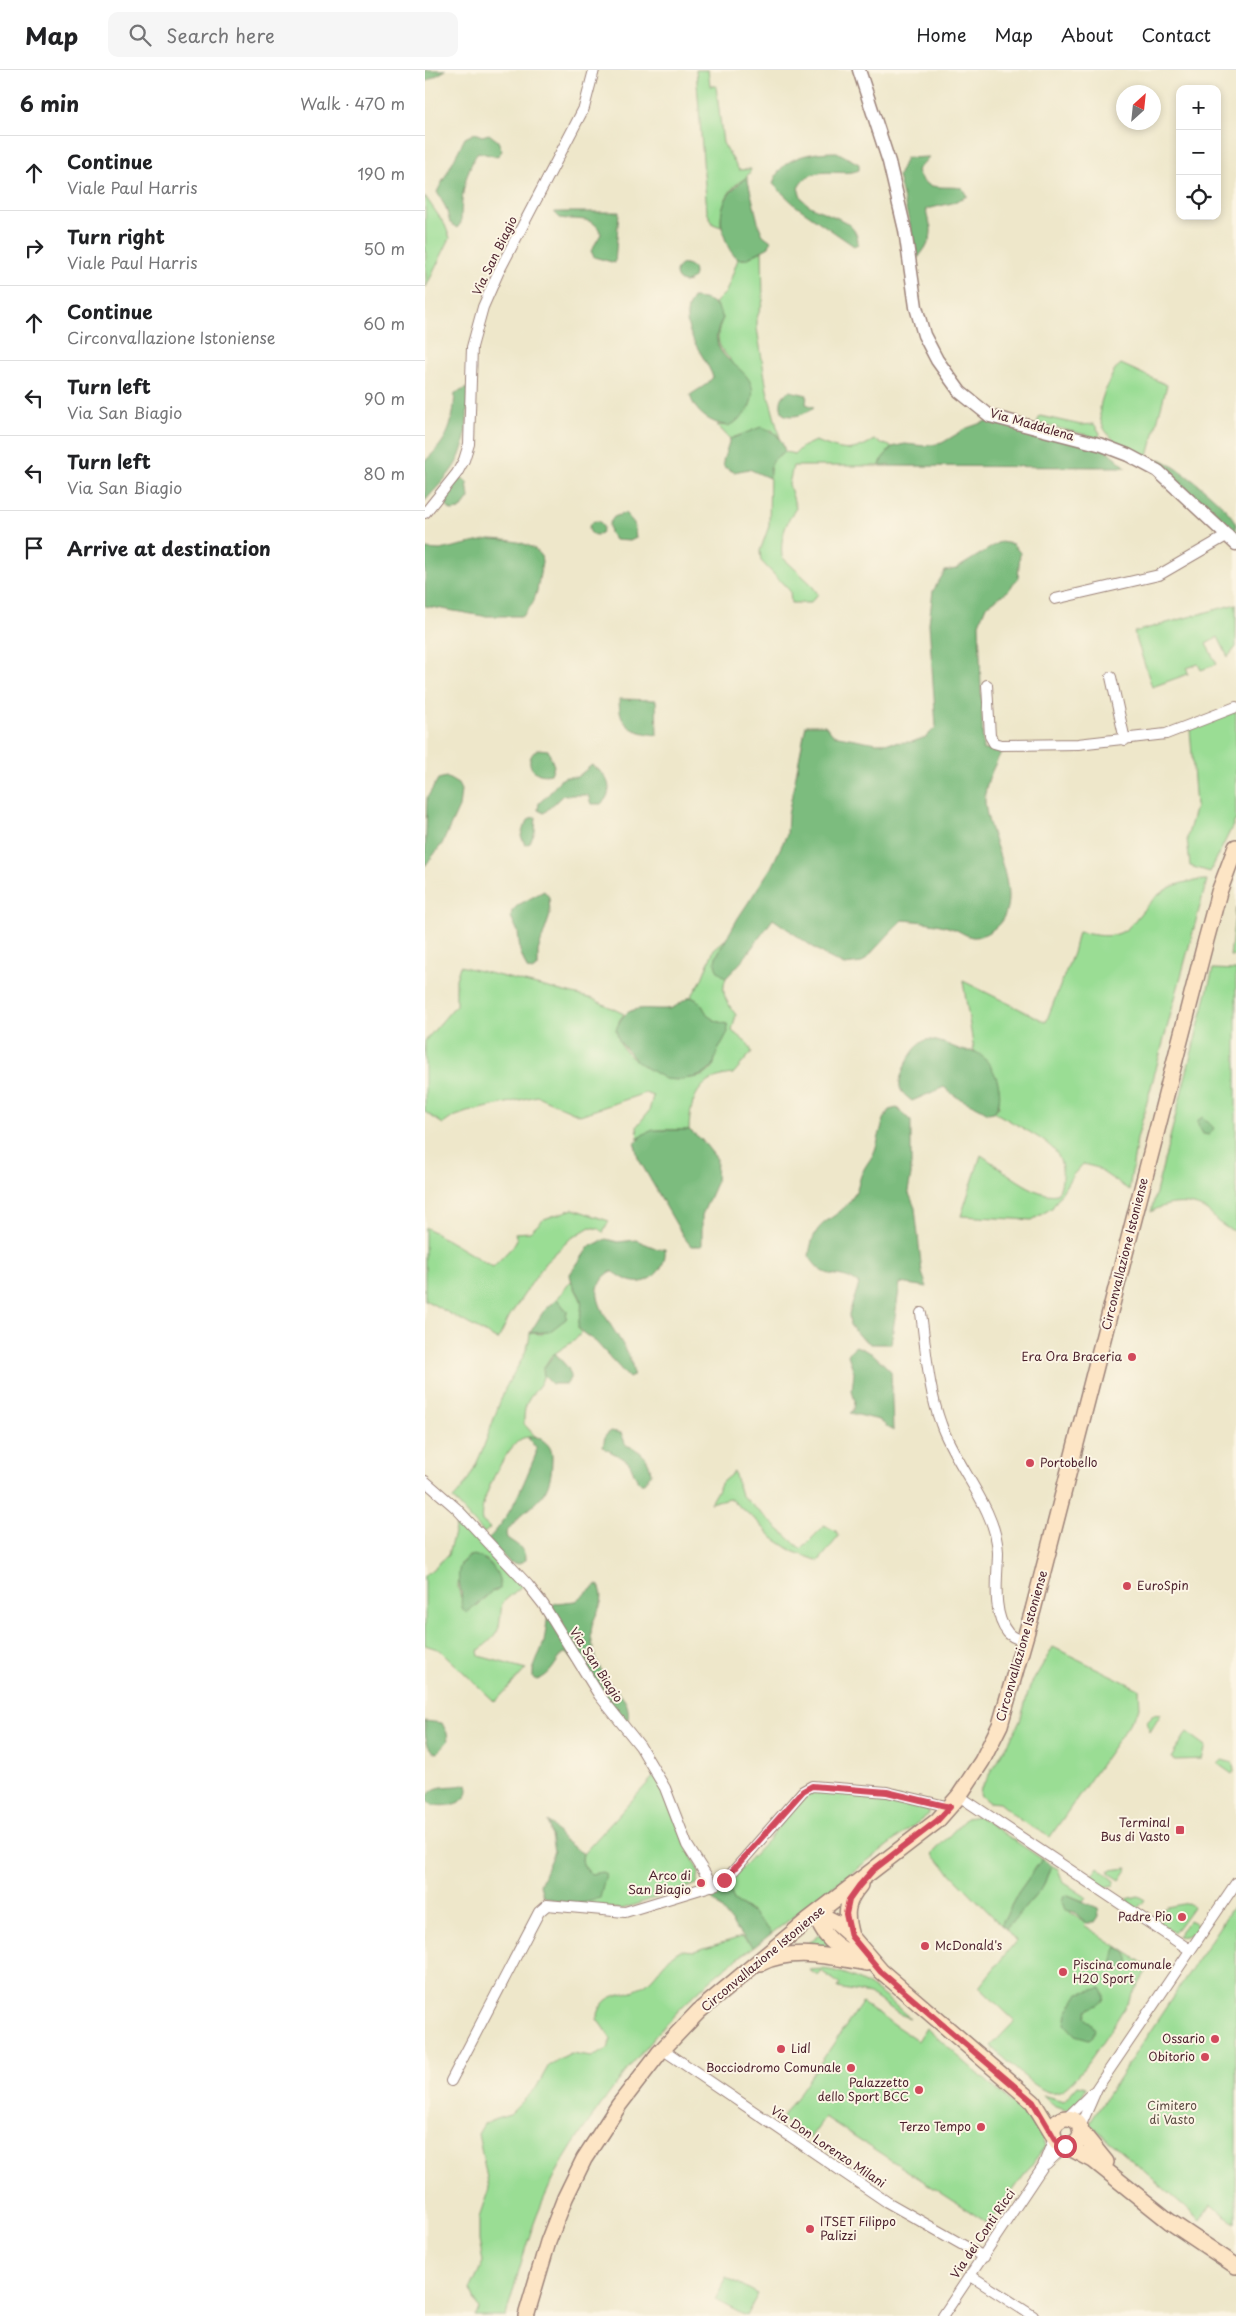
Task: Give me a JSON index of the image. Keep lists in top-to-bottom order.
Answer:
{
  "streets": {
    "main road": ["Circonvallazione Istoniense"],
    "street": [
      "Via San Biagio",
      "Via Maddalena",
      "Via Don Lorenzo Milani",
      "Via dei Conti Ricci"
    ]
  },
  "crossings": [
    ["Circonvallazione Istoniense", "Via Don Lorenzo Milani"],
    ["Via Don Lorenzo Milani", "Via dei Conti Ricci"]
  ],
  "parks": ["Cimitero di Vasto"],
  "places": {
    "other": [
      "Era Ora Braceria",
      "Portobello",
      "EuroSpin",
      "Arco di San Biagio",
      "Padre Pio",
      "McDonald's",
      "Piscina comunale H20 Sport",
      "Ossario",
      "Lidl",
      "Obitorio",
      "Bocciodromo Comunale",
      "Palazzetto dello Sport BCC",
      "Terzo Tempo",
      "ITSET Filippo Palizzi"
    ],
    "transit": ["Terminal Bus di Vasto"]
  },
  "north": "top right",
  "page": {
    "header": "Map",
    "search": "Search here",
    "nav": [
      "Home",
      "Map",
      "About",
      "Contact"
    ],
    "heading": ["6 min", "Walk · 470 m"],
    "map_buttons": ["+", "−"],
    "list": [
      ["Continue", "Viale Paul Harris", "190 m"],
      ["Turn right", "Viale Paul Harris", "50 m"],
      ["Continue", "Circonvallazione Istoniense", "60 m"],
      ["Turn left", "Via San Biagio", "90 m"],
      ["Turn left", "Via San Biagio", "80 m"],
      "Arrive at destination"
    ]
  }
}
